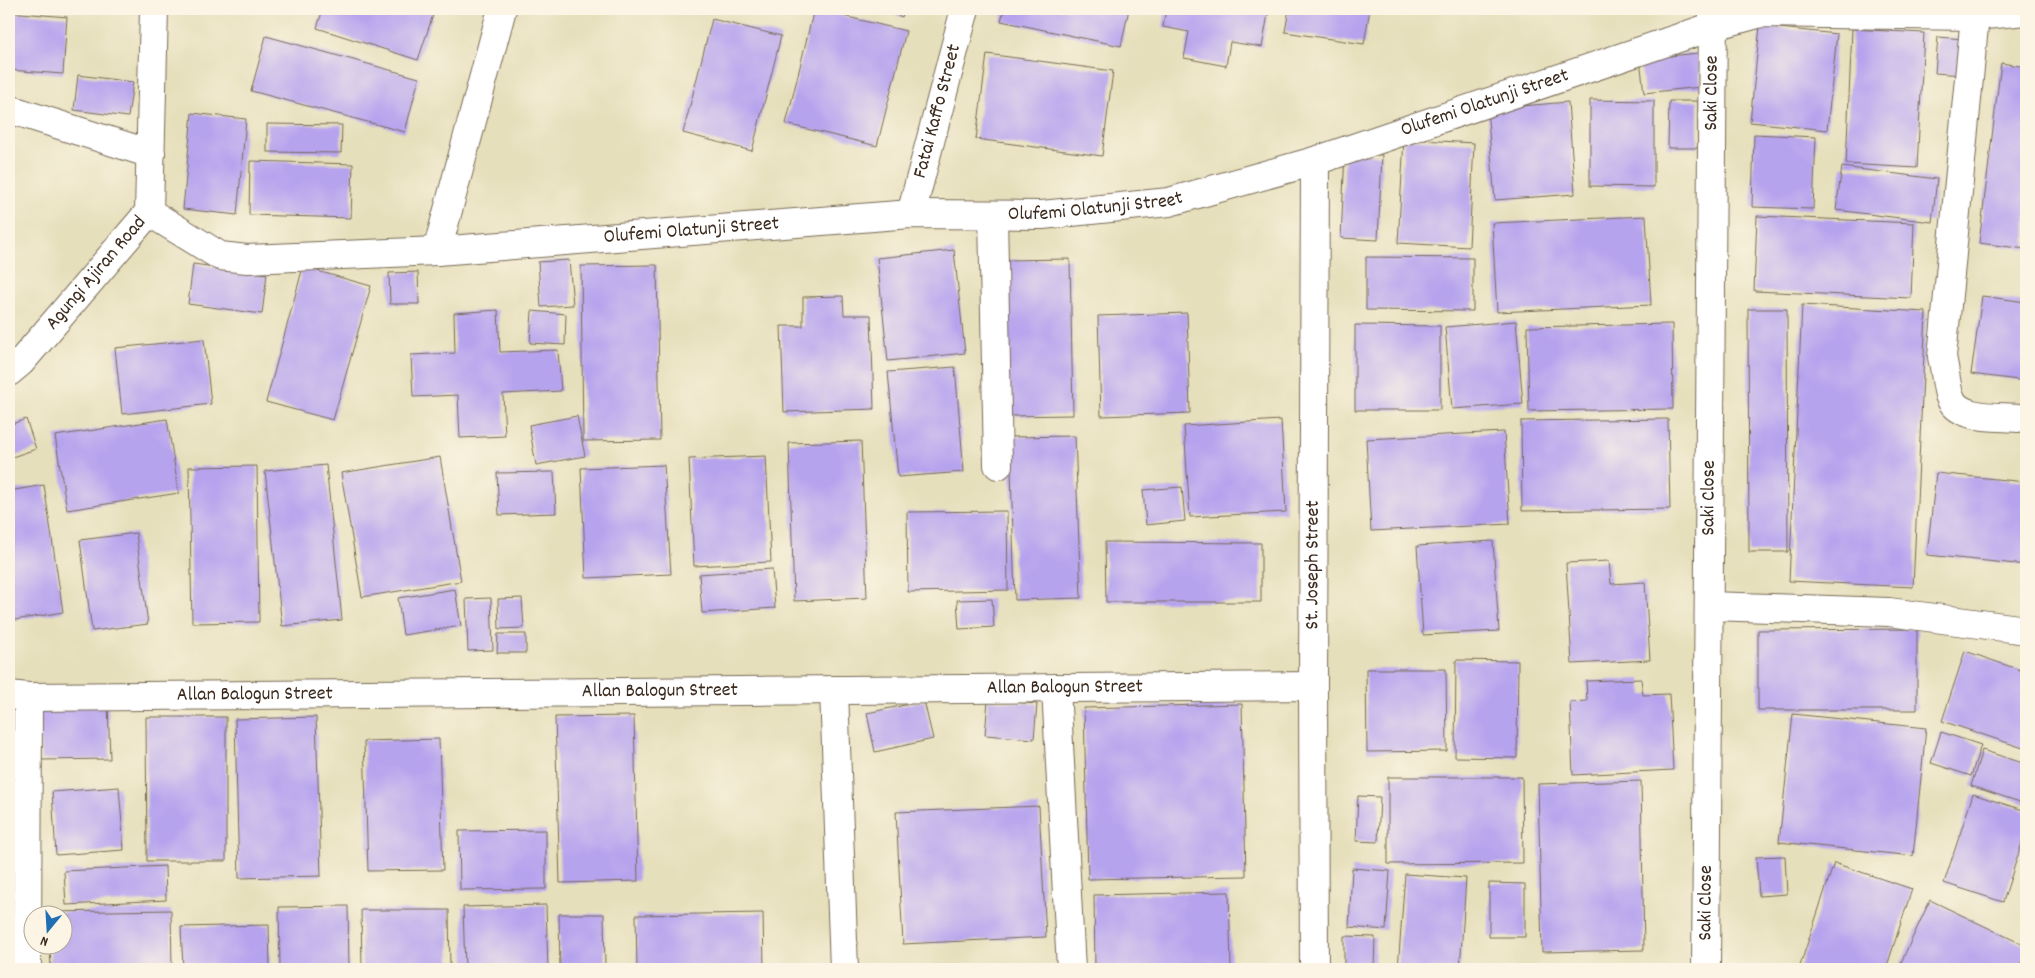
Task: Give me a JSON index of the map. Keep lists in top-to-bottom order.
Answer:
{
  "streets": {
    "street": [
      "Saki Close",
      "Olufemi Olatunji Street",
      "Fatai Kaffo Street",
      "Agungi Ajiran Road",
      "St. Joseph Street",
      "Allan Balogun Street"
    ]
  },
  "crossings": [
    ["Saki Close", "Olufemi Olatunji Street"],
    ["Olufemi Olatunji Street", "Fatai Kaffo Street"],
    ["Olufemi Olatunji Street", "Agungi Ajiran Road"],
    ["Olufemi Olatunji Street", "St. Joseph Street"],
    ["St. Joseph Street", "Allan Balogun Street"]
  ],
  "north": "bottom"
}
